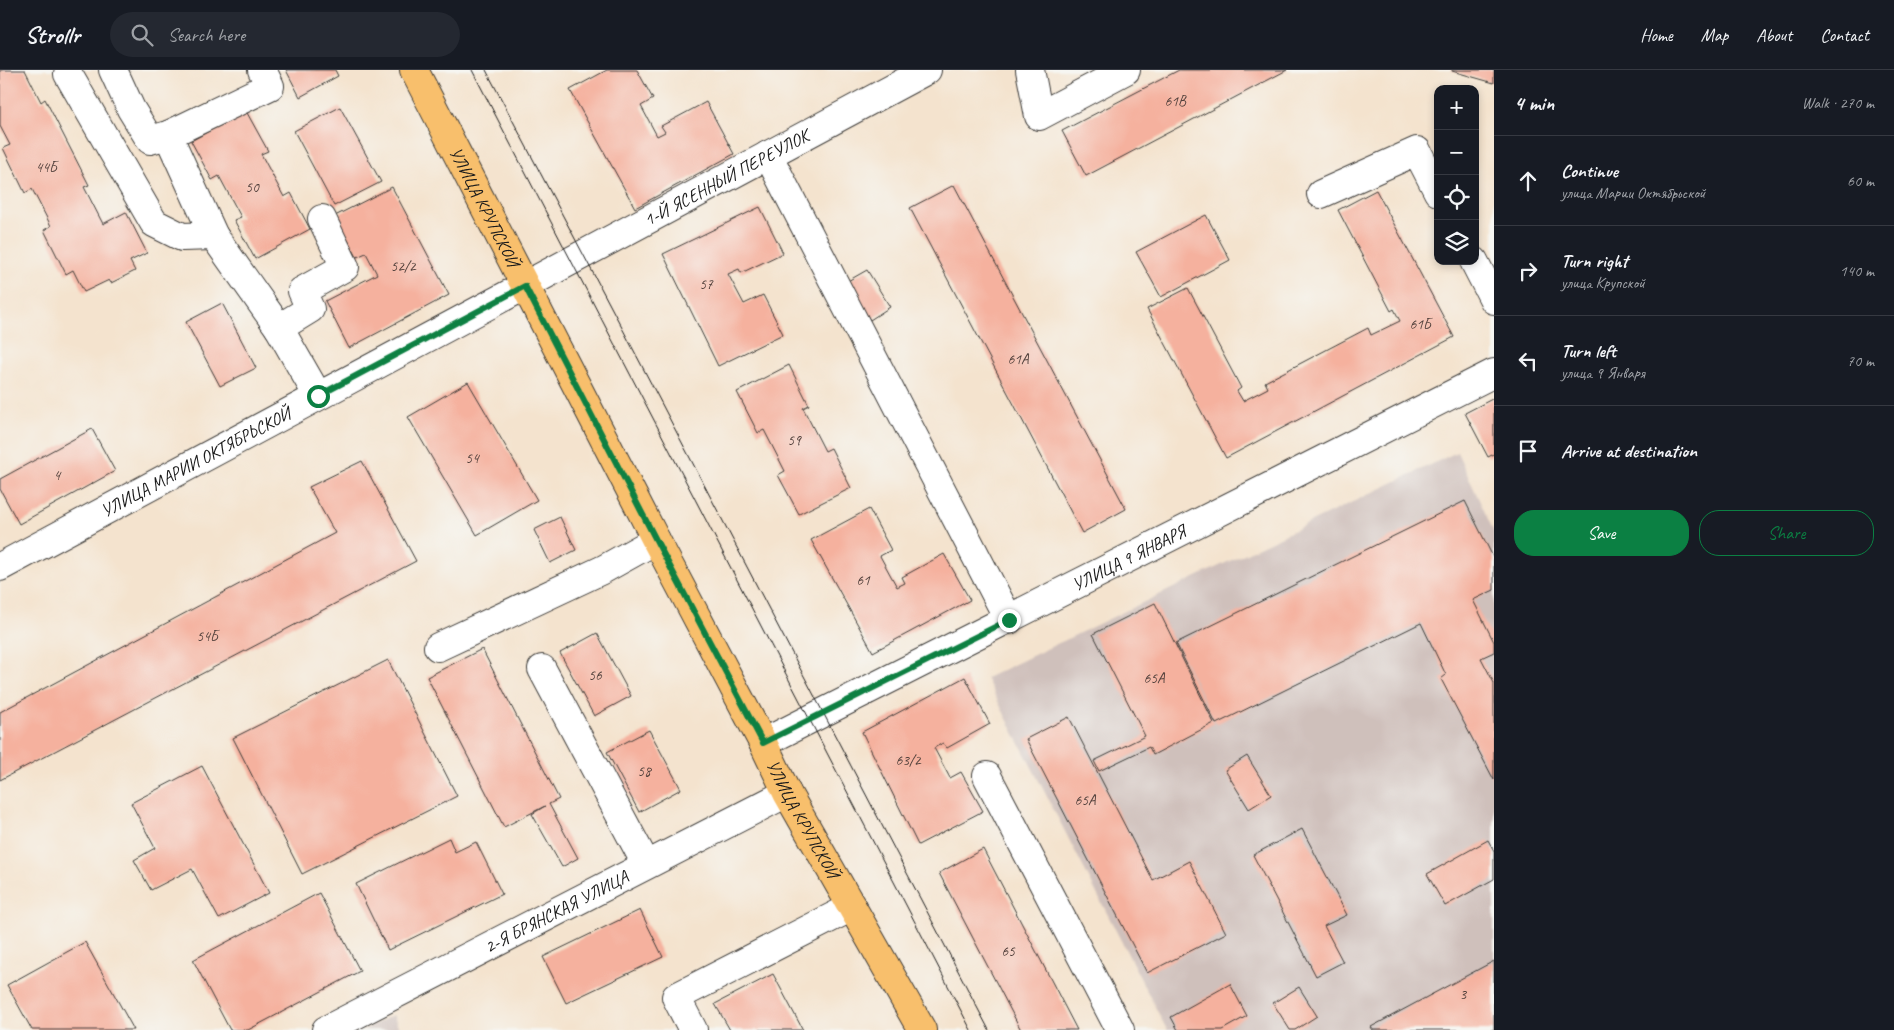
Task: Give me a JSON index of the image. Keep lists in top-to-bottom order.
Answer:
{
  "streets": {
    "main road": ["УЛИЦА КРУПСКОЙ"],
    "street": [
      "1-Й ЯСЕННЫЙ ПЕРЕУЛОК",
      "УЛИЦА МАРИИ ОКТЯБРЬСКОЙ",
      "УЛИЦА 9 ЯНВАРЯ",
      "2-Я БРЯНСКАЯ УЛИЦА"
    ]
  },
  "crossings": [
    ["1-Й ЯСЕННЫЙ ПЕРЕУЛОК", "УЛИЦА КРУПСКОЙ"],
    ["1-Й ЯСЕННЫЙ ПЕРЕУЛОК", "УЛИЦА МАРИИ ОКТЯБРЬСКОЙ"],
    ["УЛИЦА КРУПСКОЙ", "УЛИЦА МАРИИ ОКТЯБРЬСКОЙ"],
    ["УЛИЦА КРУПСКОЙ", "УЛИЦА 9 ЯНВАРЯ"],
    ["УЛИЦА КРУПСКОЙ", "2-Я БРЯНСКАЯ УЛИЦА"]
  ],
  "house_numbers": [
    "61В",
    "44Б",
    "50",
    "52/2",
    "57",
    "61Б",
    "61А",
    "59",
    "54",
    "4",
    "61",
    "54Б",
    "56",
    "65А",
    "63/2",
    "58",
    "65А",
    "65",
    "3"
  ],
  "page": {
    "header": "Strollr",
    "search": "Search here",
    "nav": [
      "Home",
      "Map",
      "About",
      "Contact"
    ],
    "heading": ["4 min", "Walk · 270 m"],
    "map_buttons": ["+", "−"],
    "list": [
      ["Continue", "улица Марии Октябрьской", "60 m"],
      ["Turn right", "улица Крупской", "140 m"],
      ["Turn left", "улица 9 Января", "70 m"],
      "Arrive at destination"
    ],
    "buttons": ["Save", "Share"]
  }
}
